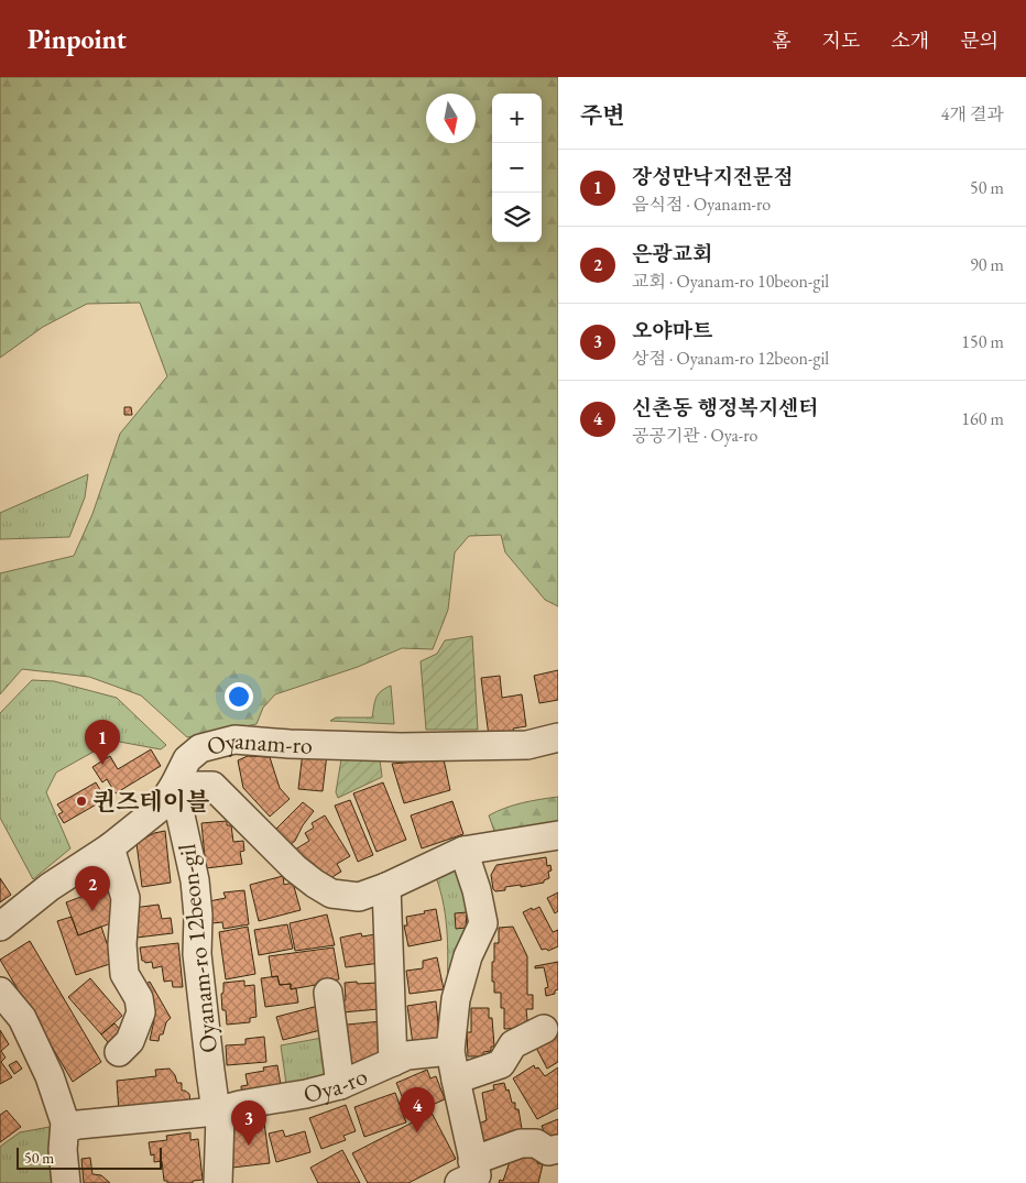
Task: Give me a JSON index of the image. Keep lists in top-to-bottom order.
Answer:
{
  "streets": {
    "street": ["Oyanam-ro", "Oyanam-ro 12beon-gil", "Oya-ro"]
  },
  "crossings": [
    ["Oyanam-ro", "Oyanam-ro 12beon-gil"],
    ["Oyanam-ro 12beon-gil", "Oya-ro"]
  ],
  "places": ["퀸즈테이블"],
  "scale_bar": "50 m",
  "north": "bottom",
  "page": {
    "header": "Pinpoint",
    "nav": [
      "홈",
      "지도",
      "소개",
      "문의"
    ],
    "heading": ["주변", "4개 결과"],
    "map_buttons": ["+", "−"],
    "list": [
      {
        "mark": "1",
        "name": "장성만낙지전문점",
        "note": "음식점 · Oyanam-ro",
        "value": "50 m"
      },
      {
        "mark": "2",
        "name": "은광교회",
        "note": "교회 · Oyanam-ro 10beon-gil",
        "value": "90 m"
      },
      {
        "mark": "3",
        "name": "오야마트",
        "note": "상점 · Oyanam-ro 12beon-gil",
        "value": "150 m"
      },
      {
        "mark": "4",
        "name": "신촌동 행정복지센터",
        "note": "공공기관 · Oya-ro",
        "value": "160 m"
      }
    ],
    "pins": [
      "1",
      "2",
      "4",
      "3"
    ],
    "scale": "50 m"
  }
}
